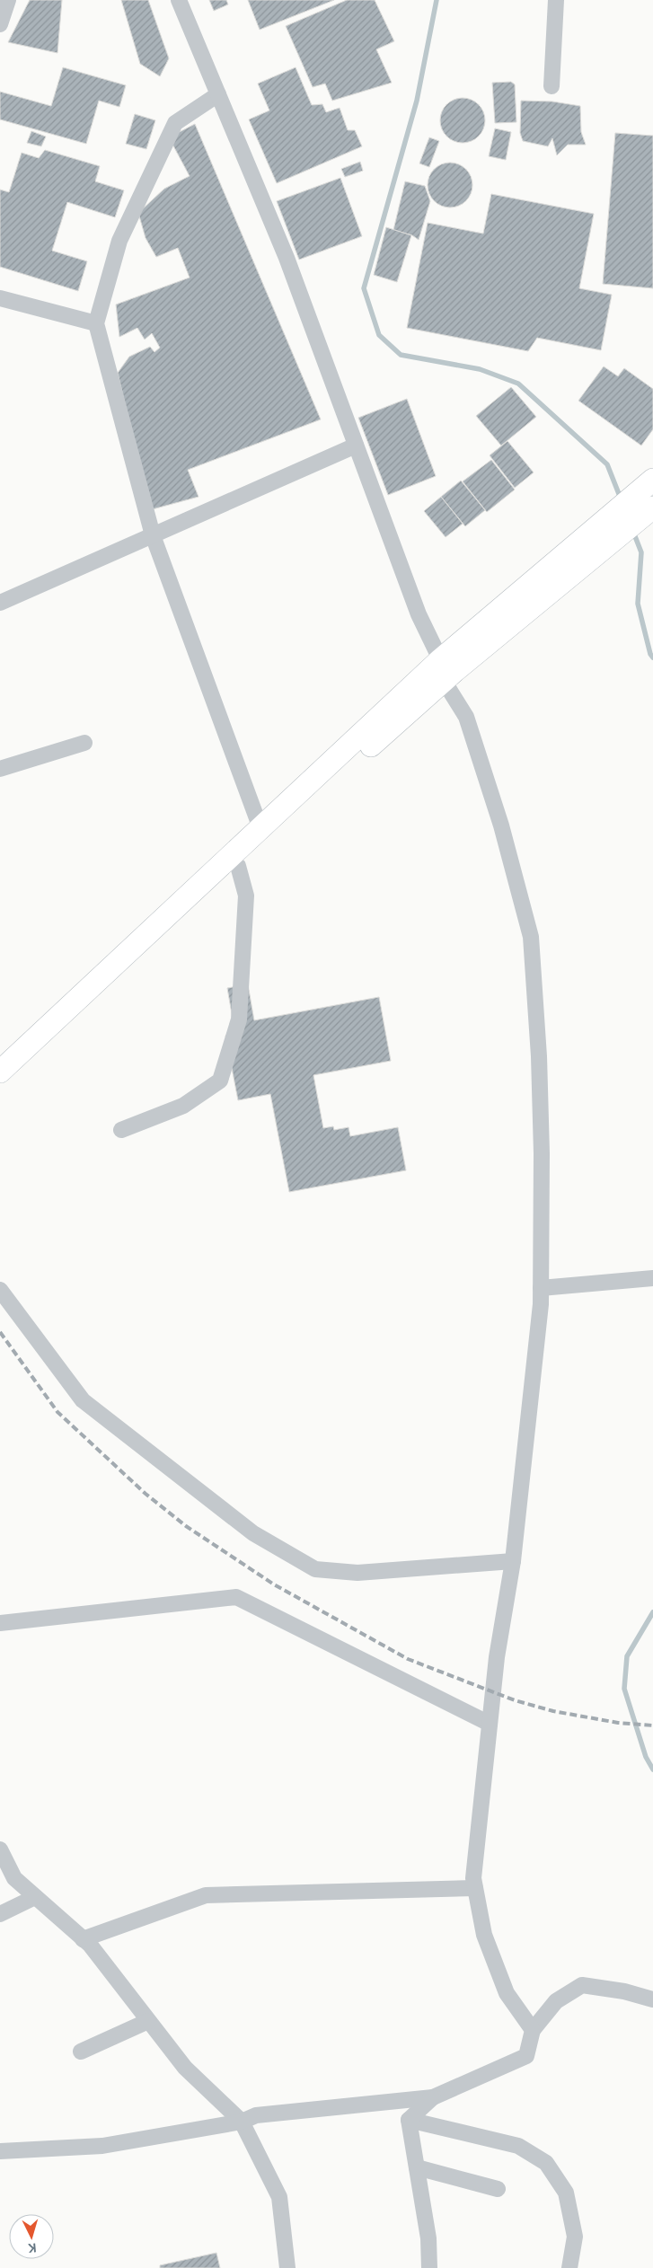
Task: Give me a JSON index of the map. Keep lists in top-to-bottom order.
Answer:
{
  "north": "bottom"
}
